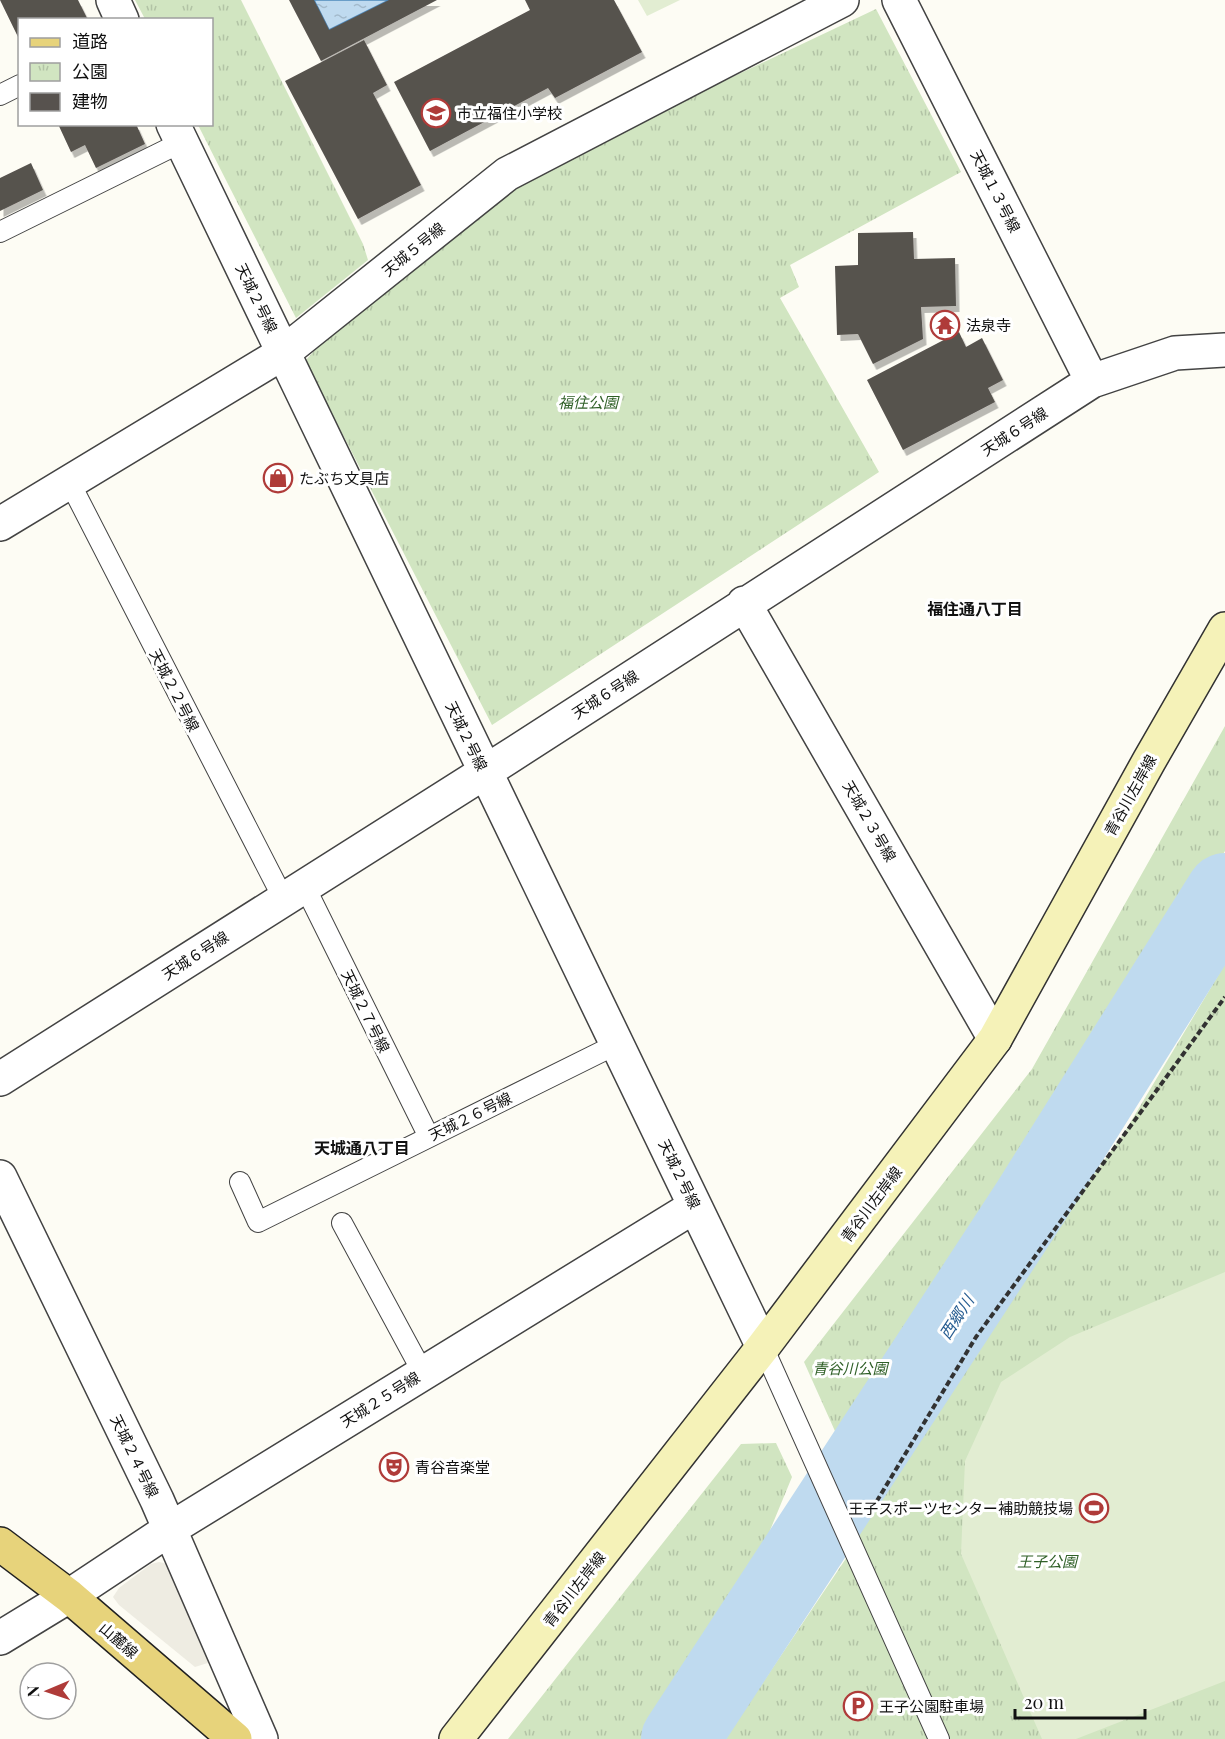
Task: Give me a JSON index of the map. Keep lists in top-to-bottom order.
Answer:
{
  "streets": {
    "main road": ["山麓線"],
    "street": [
      "天城１３号線",
      "天城５号線",
      "天城２号線",
      "天城６号線",
      "青谷川左岸線",
      "天城２３号線",
      "天城２５号線",
      "天城２４号線"
    ],
    "lane": ["天城２２号線", "天城２７号線", "天城２６号線"]
  },
  "crossings": [
    ["天城１３号線", "天城６号線"],
    ["天城５号線", "天城２号線"],
    ["天城５号線", "天城２２号線"],
    ["天城２号線", "天城６号線"],
    ["天城２号線", "青谷川左岸線"],
    ["天城２号線", "天城２６号線"],
    ["天城２号線", "天城２５号線"],
    ["天城６号線", "天城２２号線"],
    ["天城６号線", "天城２３号線"],
    ["天城６号線", "天城２７号線"],
    ["天城２２号線", "天城２７号線"],
    ["青谷川左岸線", "天城２３号線"],
    ["天城２７号線", "天城２６号線"],
    ["天城２５号線", "天城２４号線"],
    ["天城２５号線", "山麓線"]
  ],
  "districts": ["福住通八丁目", "天城通八丁目"],
  "water": ["西郷川"],
  "parks": ["福住公園", "青谷川公園", "王子公園"],
  "places": {
    "school or university": ["市立福住小学校"],
    "temple": ["法泉寺"],
    "shop": ["たぶち文具店"],
    "theatre": ["青谷音楽堂"],
    "sports": ["王子スポーツセンター補助競技場"],
    "parking": ["王子公園駐車場"]
  },
  "legend": ["道路", "公園", "建物"],
  "scale_bar": "20 m",
  "north": "left"
}
